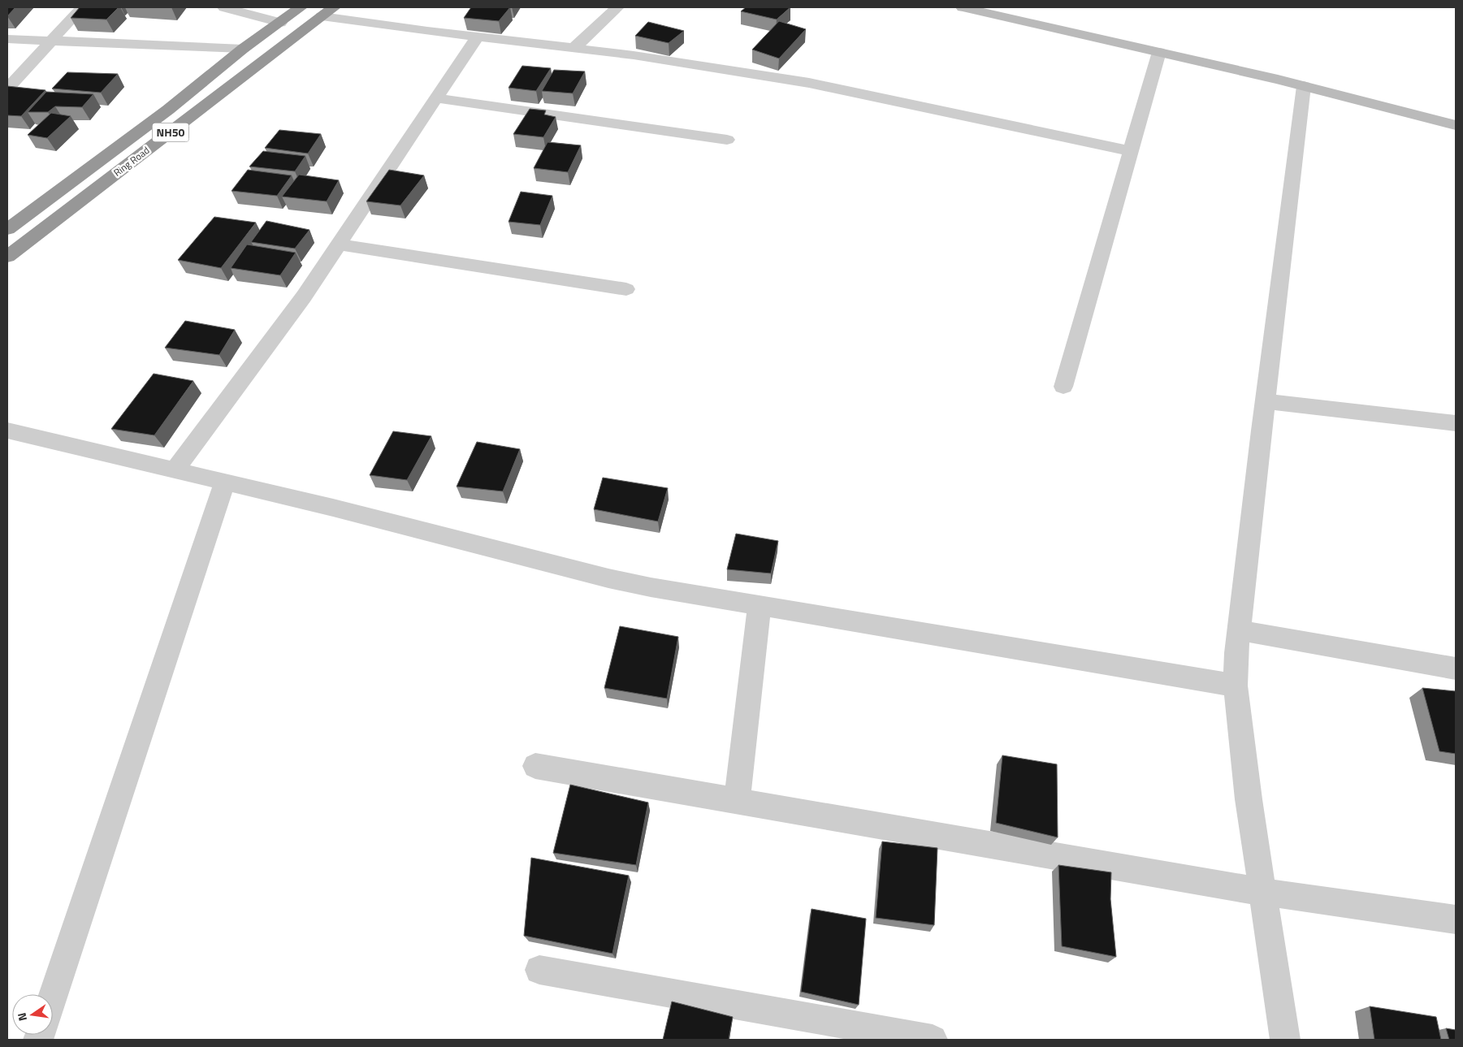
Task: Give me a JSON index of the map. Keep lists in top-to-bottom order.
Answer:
{
  "streets": {
    "highway": ["NH50", "Ring Road"]
  },
  "north": "left"
}
